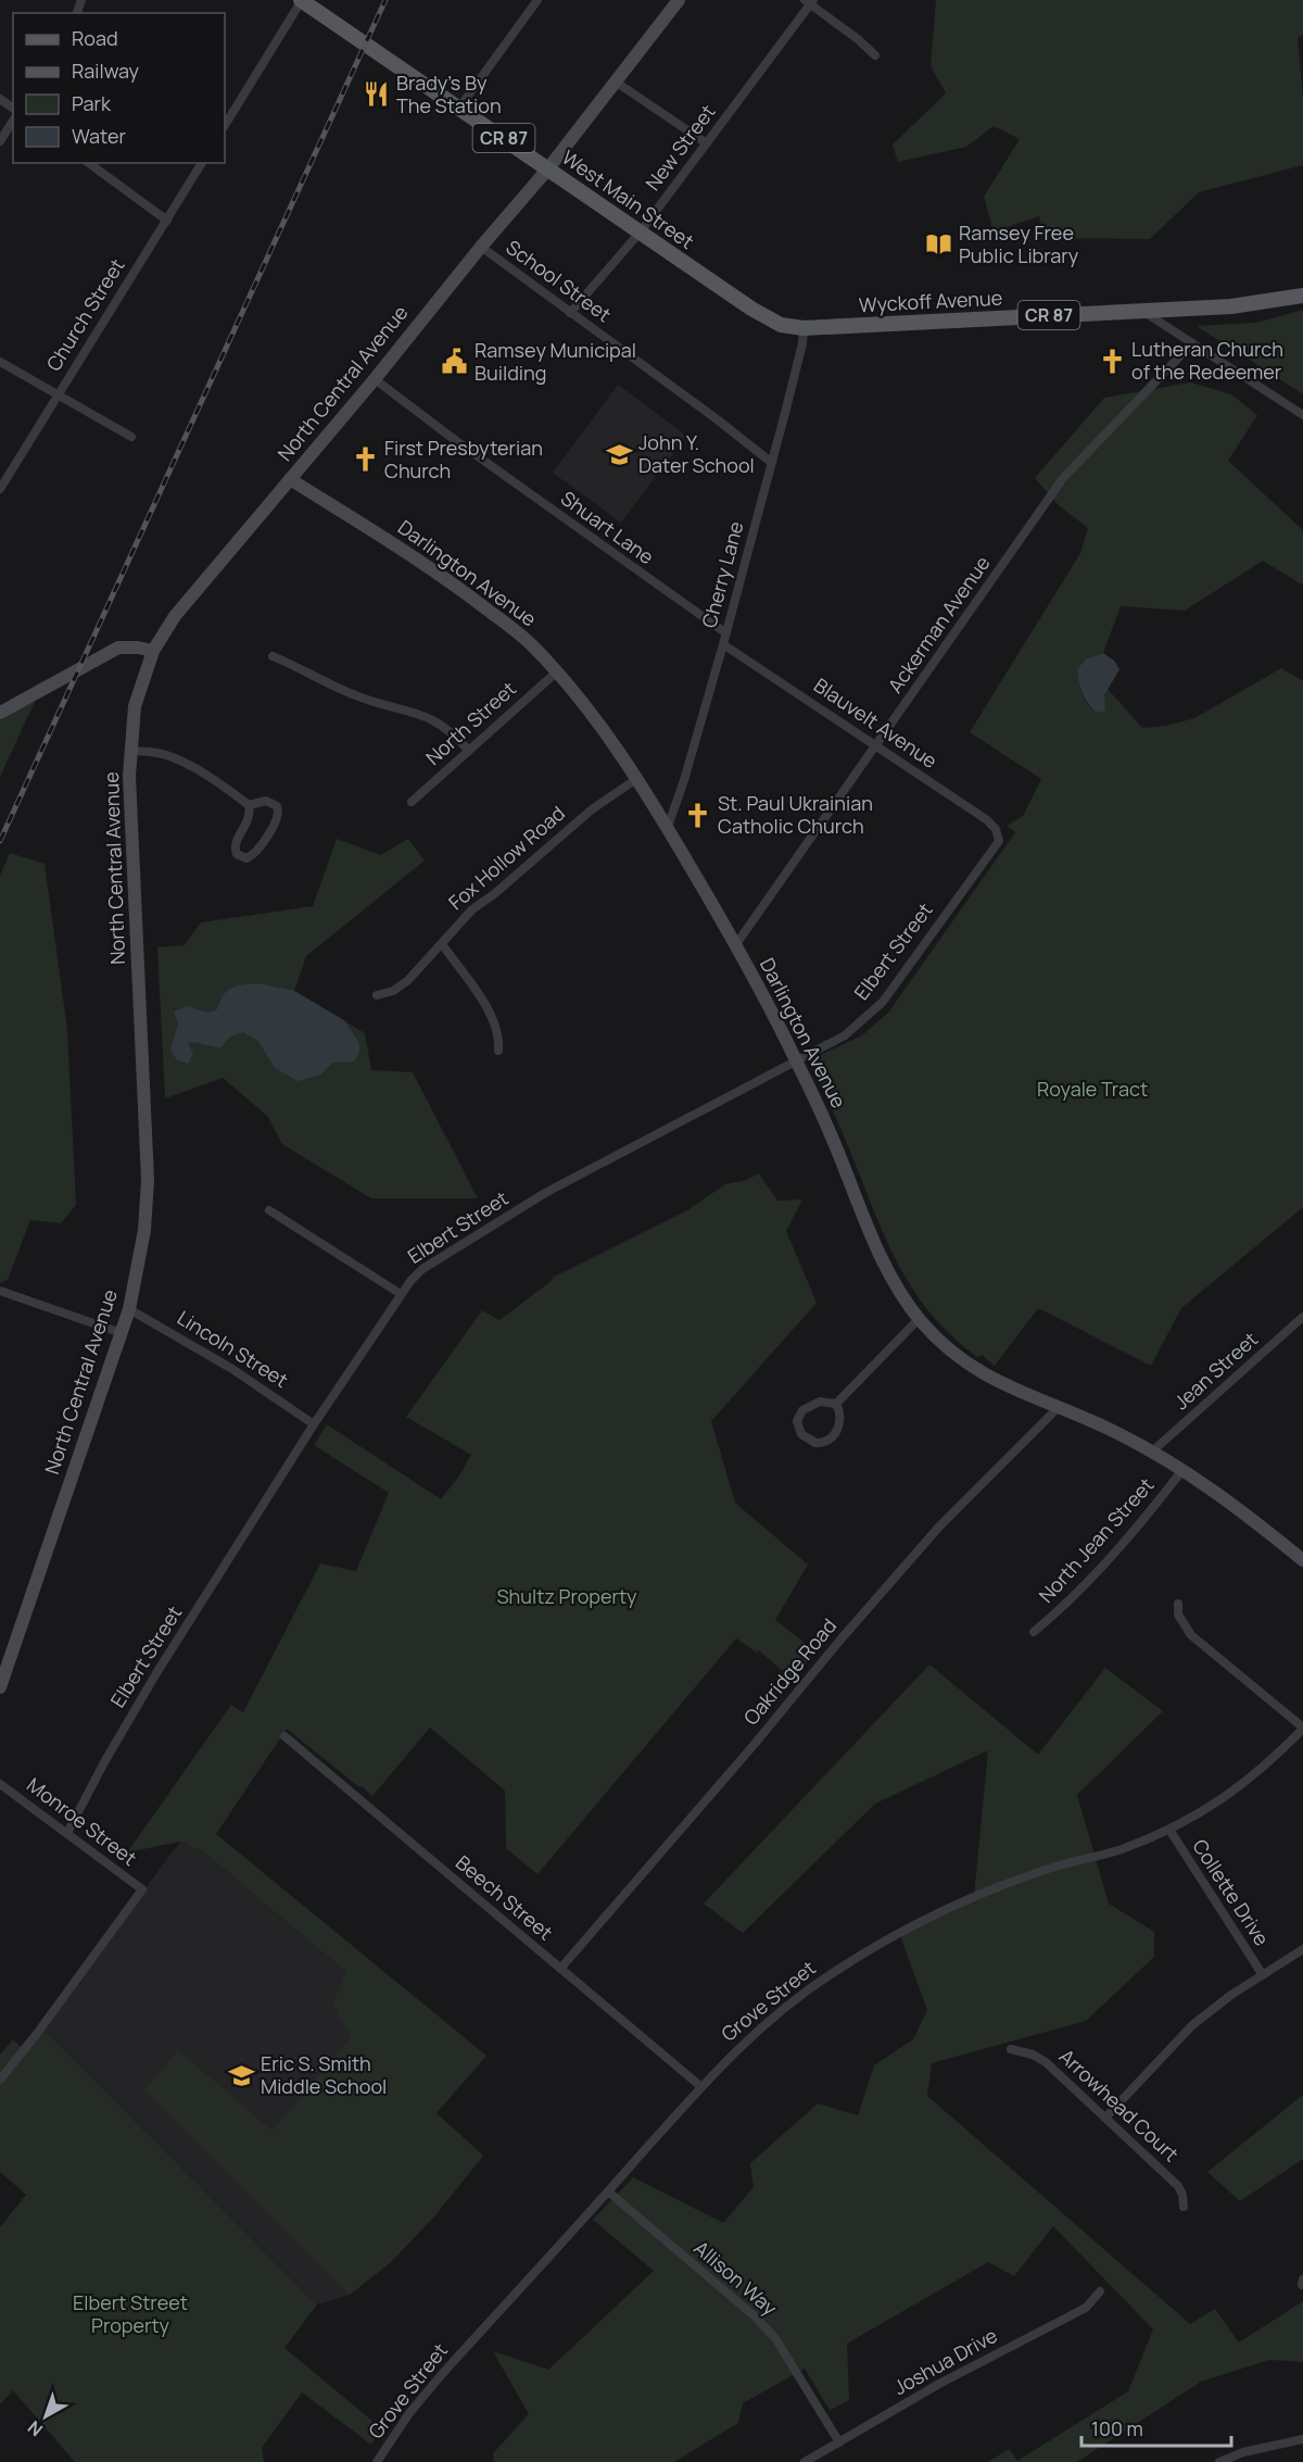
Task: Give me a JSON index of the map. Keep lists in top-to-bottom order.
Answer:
{
  "streets": {
    "main road": [
      "CR 87",
      "West Main Street",
      "Wyckoff Avenue",
      "North Central Avenue",
      "Darlington Avenue"
    ],
    "street": [
      "New Street",
      "School Street",
      "Church Street",
      "Shuart Lane",
      "Cherry Lane",
      "Ackerman Avenue",
      "North Street",
      "Blauvelt Avenue",
      "Fox Hollow Road",
      "Elbert Street",
      "Lincoln Street",
      "Jean Street",
      "North Jean Street",
      "Oakridge Road",
      "Monroe Street",
      "Collette Drive",
      "Beech Street",
      "Grove Street",
      "Arrowhead Court",
      "Allison Way",
      "Joshua Drive"
    ]
  },
  "crossings": [
    ["New Street", "West Main Street"],
    ["New Street", "School Street"],
    ["West Main Street", "Wyckoff Avenue"],
    ["West Main Street", "North Central Avenue"],
    ["West Main Street", "Cherry Lane"],
    ["School Street", "North Central Avenue"],
    ["School Street", "Cherry Lane"],
    ["Wyckoff Avenue", "Cherry Lane"],
    ["North Central Avenue", "Shuart Lane"],
    ["North Central Avenue", "Darlington Avenue"],
    ["North Central Avenue", "Lincoln Street"],
    ["Shuart Lane", "Cherry Lane"],
    ["Shuart Lane", "Blauvelt Avenue"],
    ["Darlington Avenue", "Cherry Lane"],
    ["Darlington Avenue", "Ackerman Avenue"],
    ["Darlington Avenue", "North Street"],
    ["Darlington Avenue", "Fox Hollow Road"],
    ["Darlington Avenue", "Elbert Street"],
    ["Darlington Avenue", "Jean Street"],
    ["Darlington Avenue", "North Jean Street"],
    ["Darlington Avenue", "Oakridge Road"],
    ["Cherry Lane", "Blauvelt Avenue"],
    ["Ackerman Avenue", "Blauvelt Avenue"],
    ["Blauvelt Avenue", "Elbert Street"],
    ["Elbert Street", "Lincoln Street"],
    ["Elbert Street", "Monroe Street"],
    ["Oakridge Road", "Beech Street"],
    ["Collette Drive", "Grove Street"],
    ["Beech Street", "Grove Street"],
    ["Grove Street", "Allison Way"],
    ["Allison Way", "Joshua Drive"]
  ],
  "parks": ["Royale Tract", "Shultz Property", "Elbert Street Property"],
  "places": {
    "restaurant": ["Brady's By The Station"],
    "library": ["Ramsey Free Public Library"],
    "church": ["Lutheran Church of the Redeemer", "First Presbyterian Church", "St. Paul Ukrainian Catholic Church"],
    "public building": ["Ramsey Municipal Building"],
    "school or university": ["John Y. Dater School", "Eric S. Smith Middle School"]
  },
  "legend": [
    "Road",
    "Railway",
    "Park",
    "Water"
  ],
  "scale_bar": "100 m",
  "north": "bottom left"
}
